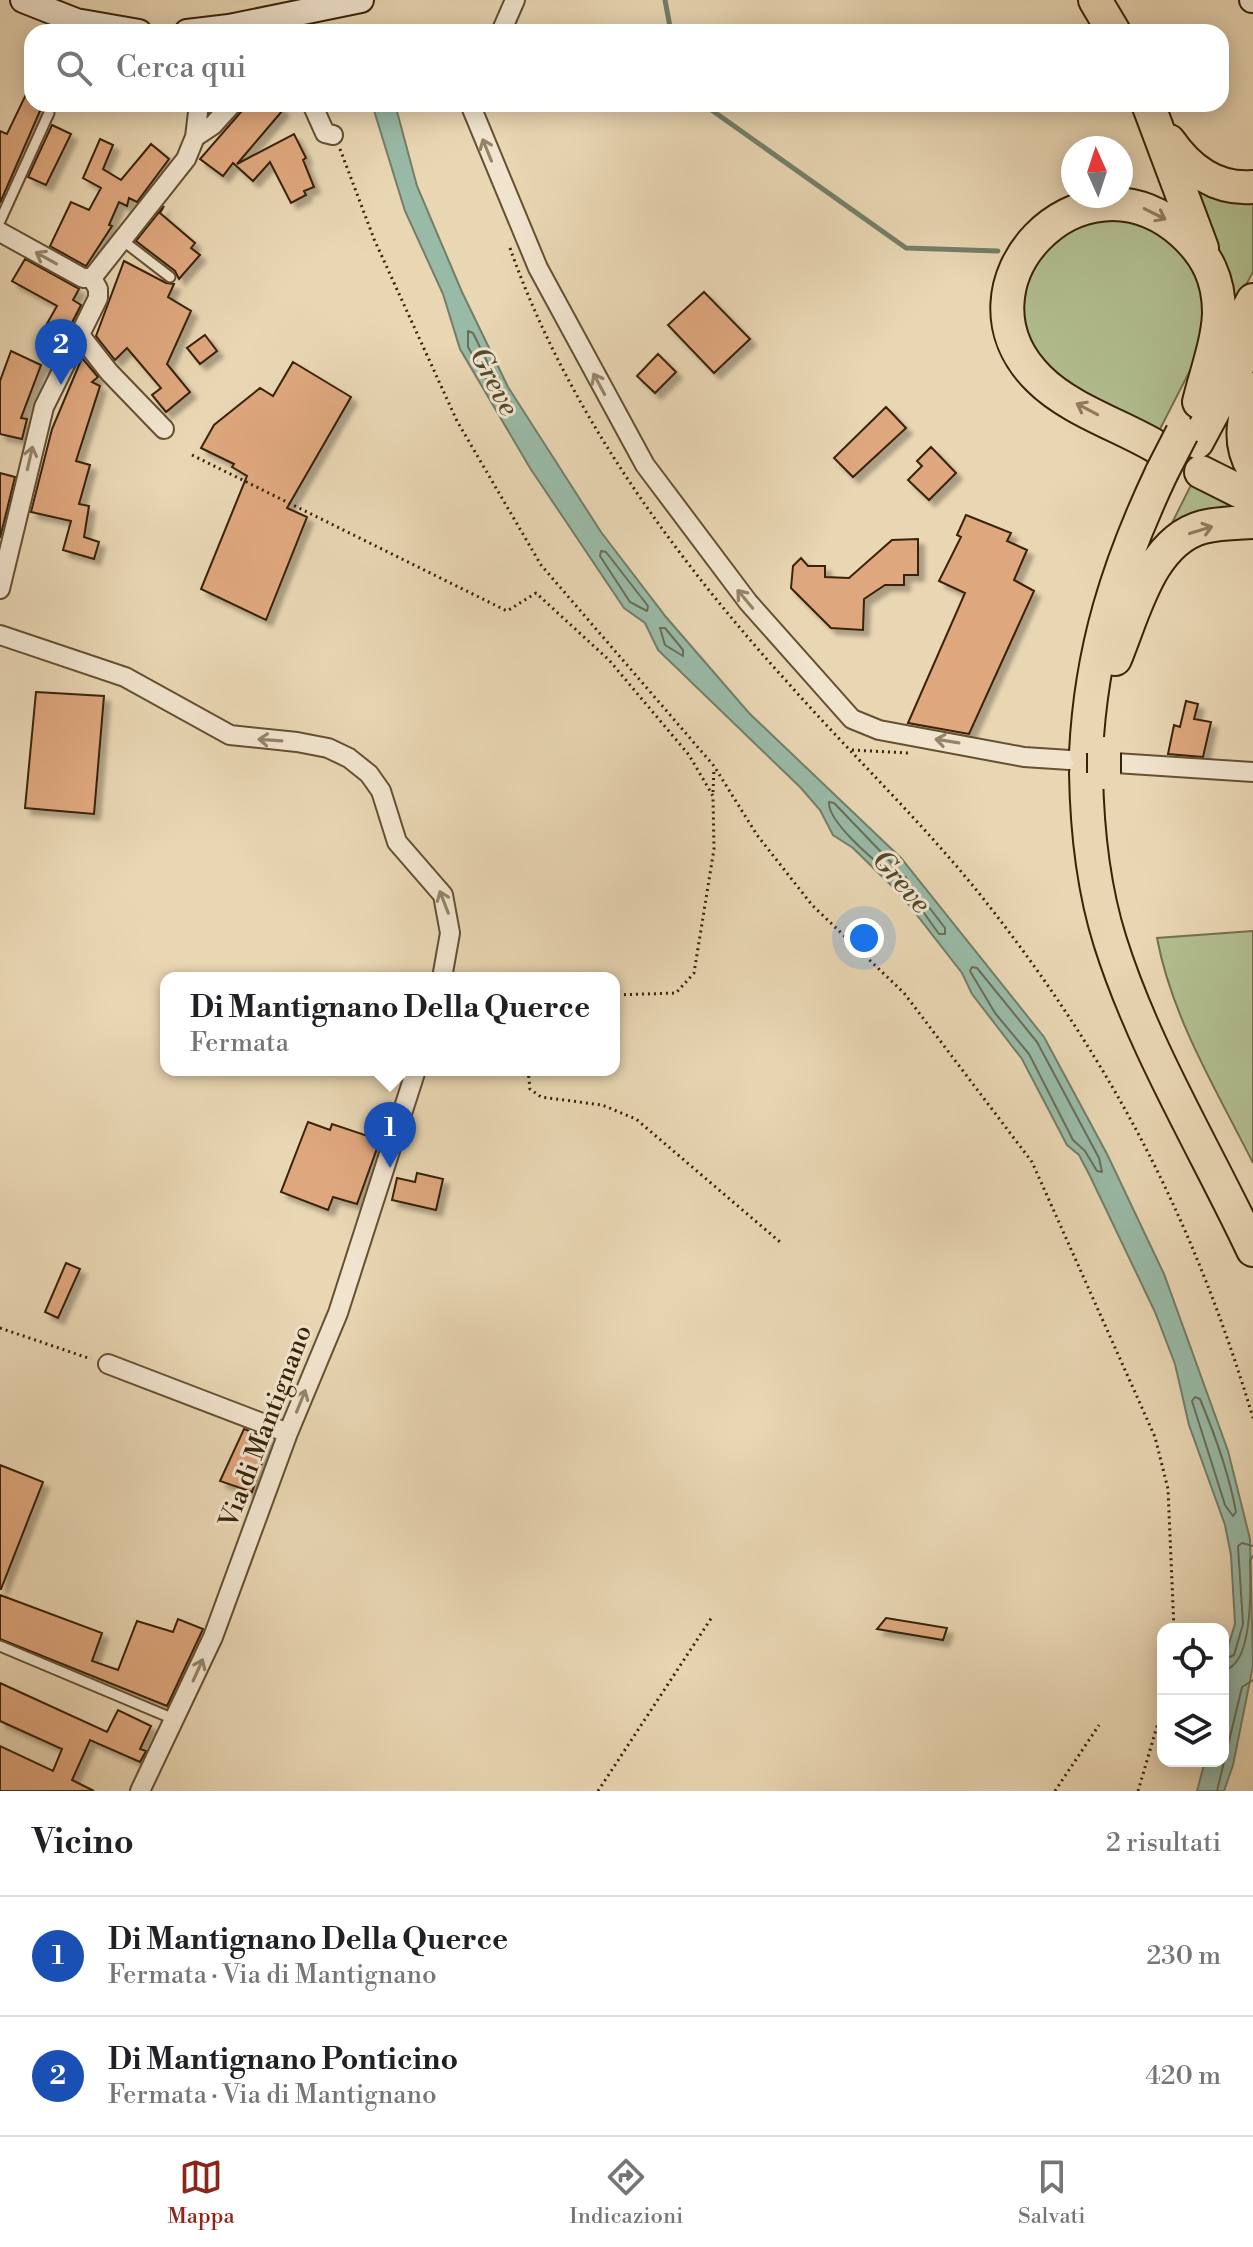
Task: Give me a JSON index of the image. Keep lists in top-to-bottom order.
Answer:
{
  "streets": {
    "street": ["Via di Mantignano"]
  },
  "one_way": ["Via di Mantignano"],
  "water": ["Greve"],
  "north": "top",
  "page": {
    "search": "Cerca qui",
    "pins": ["2", "1"],
    "popup": ["Di Mantignano Della Querce", "Fermata"],
    "heading": ["Vicino", "2 risultati"],
    "list": [
      {
        "mark": "1",
        "name": "Di Mantignano Della Querce",
        "note": "Fermata · Via di Mantignano",
        "value": "230 m"
      },
      {
        "mark": "2",
        "name": "Di Mantignano Ponticino",
        "note": "Fermata · Via di Mantignano",
        "value": "420 m"
      }
    ],
    "nav": ["Mappa", "Indicazioni", "Salvati"]
  }
}
